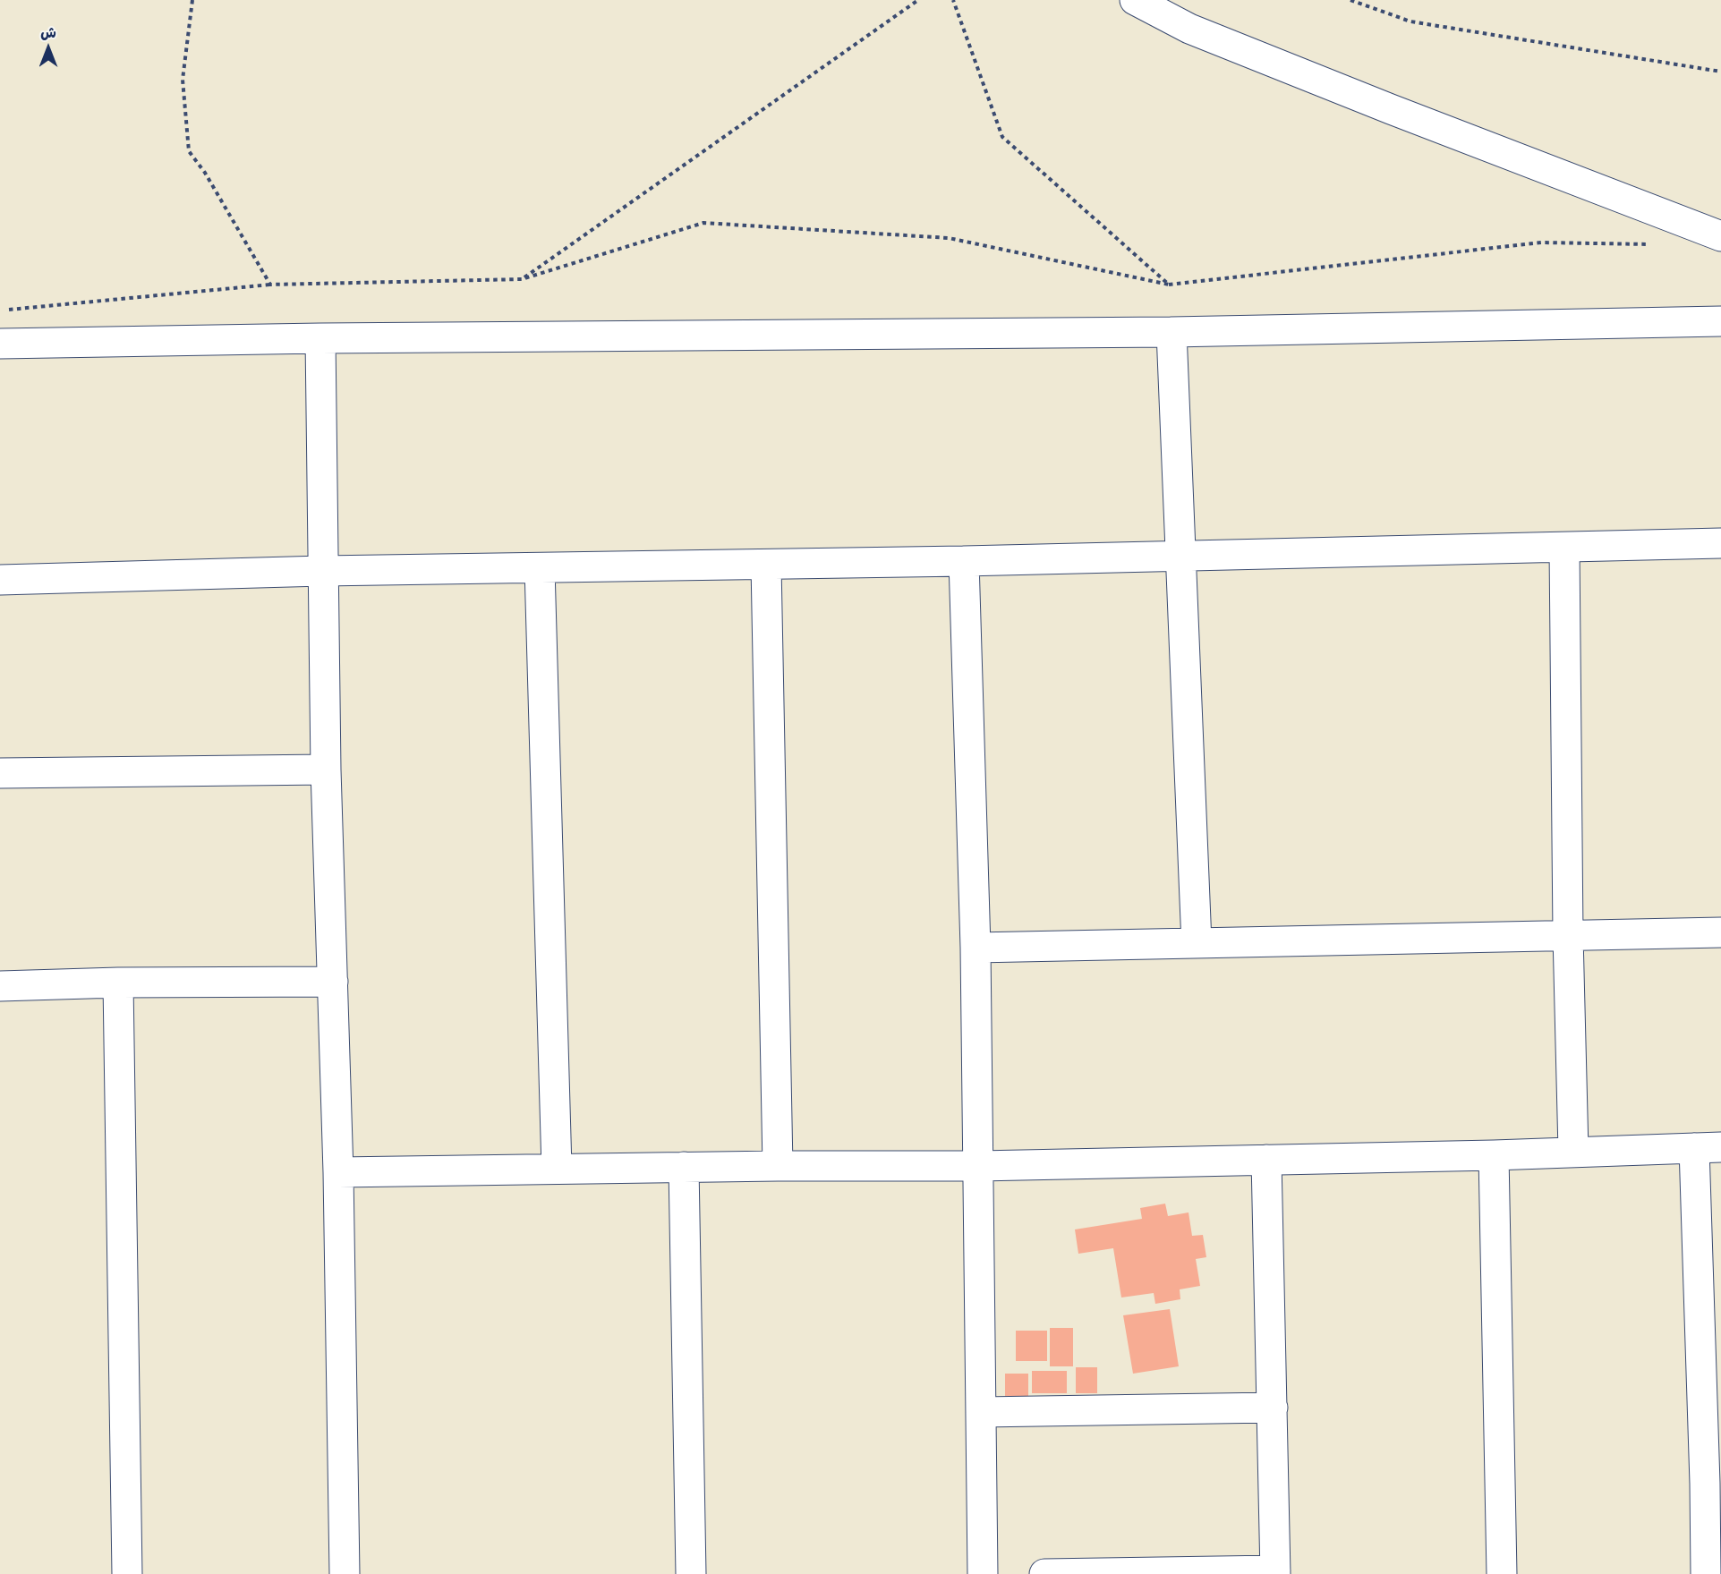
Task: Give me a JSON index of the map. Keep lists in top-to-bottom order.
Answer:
{
  "north": "top"
}
